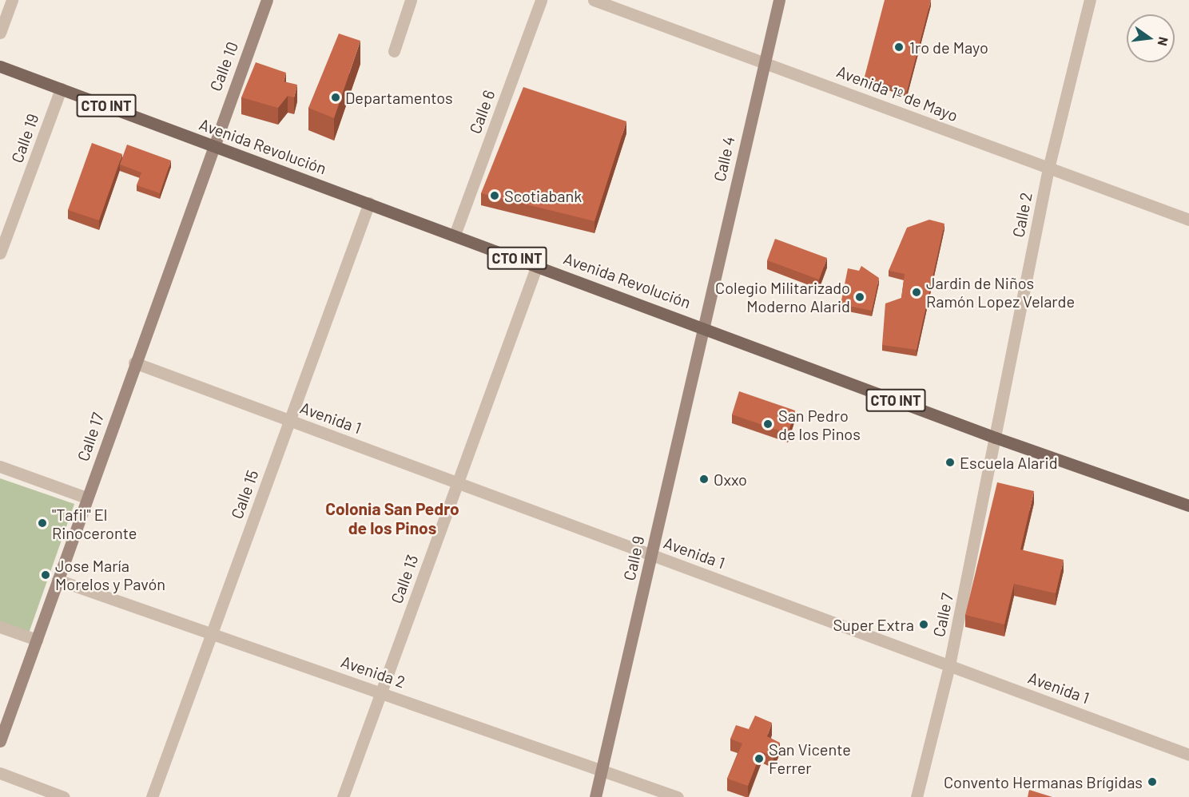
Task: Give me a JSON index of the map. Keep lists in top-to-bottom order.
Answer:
{
  "streets": {
    "main road": ["CTO INT", "Avenida Revolución"],
    "street": [
      "Calle 10",
      "Avenida 1º de Mayo",
      "Calle 6",
      "Calle 19",
      "Calle 4",
      "Calle 2",
      "Avenida 1",
      "Calle 17",
      "Calle 15",
      "Calle 9",
      "Calle 13",
      "Calle 7",
      "Avenida 2"
    ]
  },
  "crossings": [
    ["Calle 10", "Avenida Revolución"],
    ["Calle 10", "Calle 17"],
    ["Avenida 1º de Mayo", "Calle 4"],
    ["Avenida 1º de Mayo", "Calle 2"],
    ["Calle 6", "Avenida Revolución"],
    ["Calle 19", "Avenida Revolución"],
    ["Avenida Revolución", "Calle 4"],
    ["Avenida Revolución", "Calle 2"],
    ["Avenida Revolución", "Calle 17"],
    ["Avenida Revolución", "Calle 15"],
    ["Avenida Revolución", "Calle 9"],
    ["Avenida Revolución", "Calle 13"],
    ["Avenida Revolución", "Calle 7"],
    ["Calle 4", "Calle 9"],
    ["Calle 2", "Calle 7"],
    ["Avenida 1", "Calle 17"],
    ["Avenida 1", "Calle 15"],
    ["Avenida 1", "Calle 9"],
    ["Avenida 1", "Calle 13"],
    ["Avenida 1", "Calle 7"],
    ["Calle 17", "Avenida 2"],
    ["Calle 15", "Avenida 2"],
    ["Calle 9", "Avenida 2"],
    ["Calle 13", "Avenida 2"]
  ],
  "districts": ["Colonia San Pedro de los Pinos"],
  "places": [
    "1ro de Mayo",
    "Departamentos",
    "Scotiabank",
    "Jardin de Niños Ramón Lopez Velarde",
    "Colegio Militarizado Moderno Alarid",
    "San Pedro de los Pinos",
    "Escuela Alarid",
    "Oxxo",
    "\"Tafil\" El Rinoceronte",
    "Jose María Morelos y Pavón",
    "Super Extra",
    "San Vicente Ferrer",
    "Convento Hermanas Brígidas"
  ],
  "north": "right"
}
